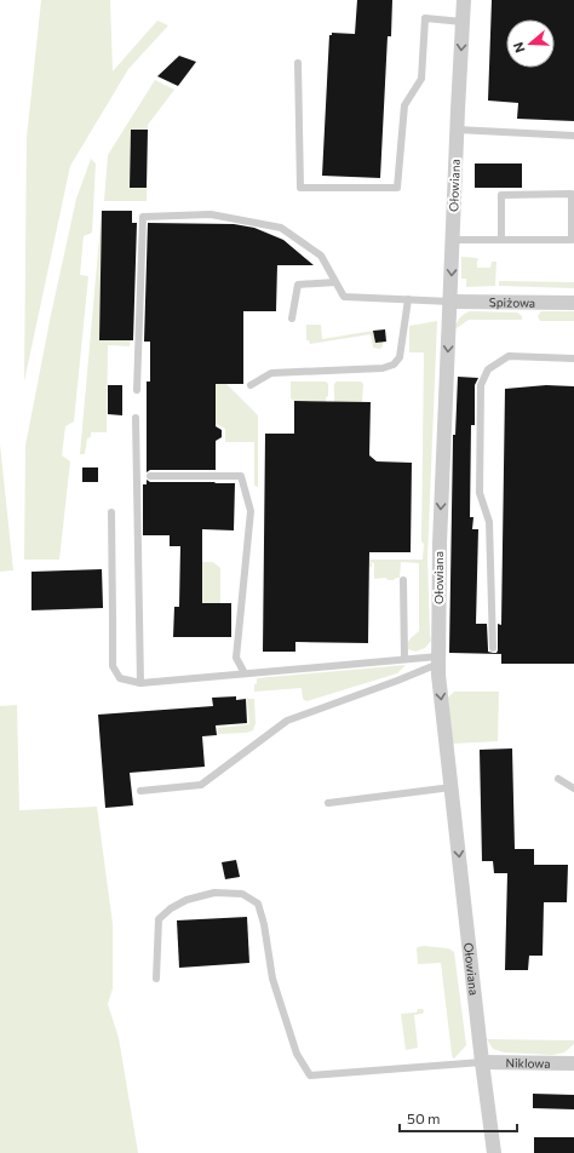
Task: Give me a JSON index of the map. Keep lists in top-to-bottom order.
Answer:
{
  "streets": {
    "street": ["Ołowiana", "Spiżowa", "Niklowa"]
  },
  "crossings": [
    ["Ołowiana", "Spiżowa"],
    ["Ołowiana", "Niklowa"]
  ],
  "one_way": ["Ołowiana"],
  "scale_bar": "50 m",
  "north": "left"
}
